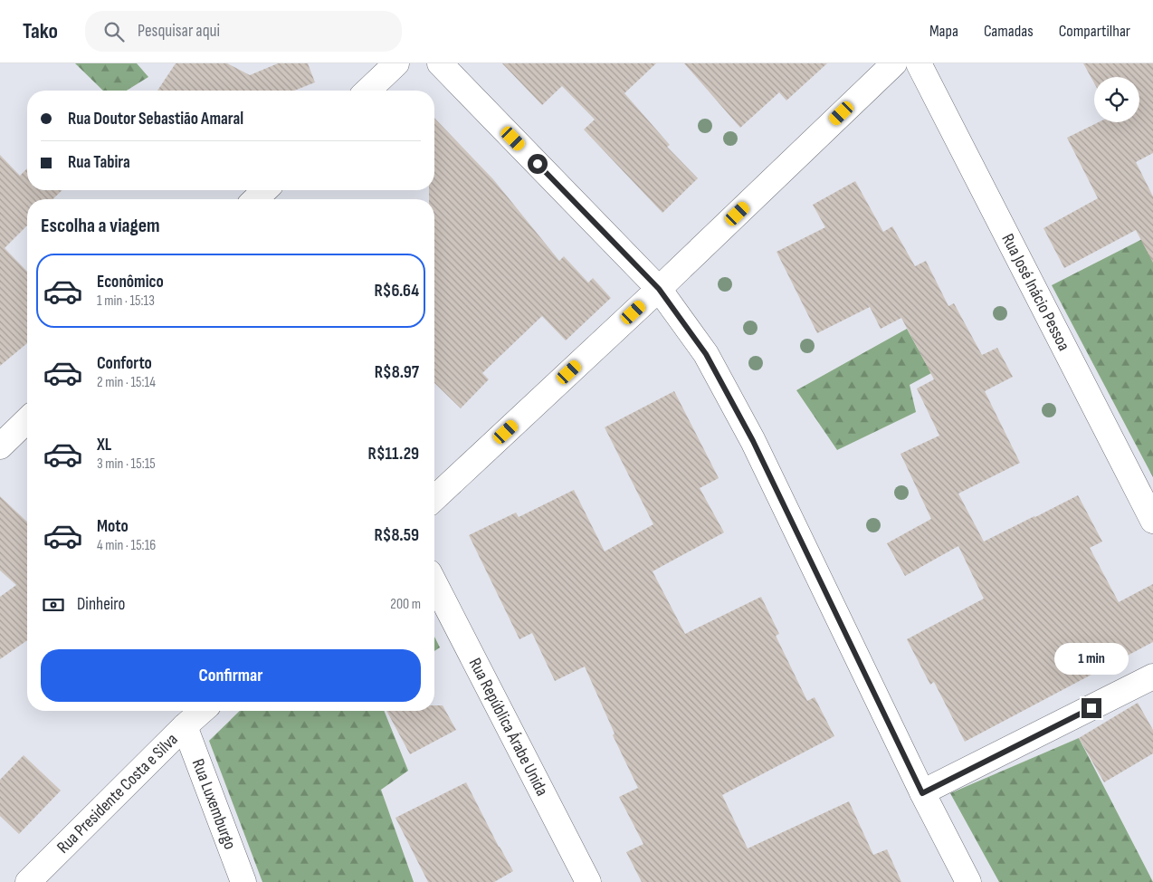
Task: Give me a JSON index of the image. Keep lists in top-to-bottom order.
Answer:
{
  "streets": {
    "street": [
      "Rua José Inácio Pessoa",
      "Rua República Árabe Unida",
      "Rua Presidente Costa e Silva",
      "Rua Luxemburgo"
    ]
  },
  "crossings": [
    ["Rua Presidente Costa e Silva", "Rua Luxemburgo"]
  ],
  "page": {
    "header": "Tako",
    "search": "Pesquisar aqui",
    "nav": ["Mapa", "Camadas", "Compartilhar"],
    "banner": ["Rua Doutor Sebastião Amaral", "Rua Tabira"],
    "heading": "Escolha a viagem",
    "list": [
      {
        "name": "Econômico",
        "note": "1 min · 15:13",
        "value": "R$6.64"
      },
      {
        "name": "Conforto",
        "note": "2 min · 15:14",
        "value": "R$8.97"
      },
      {
        "name": "XL",
        "note": "3 min · 15:15",
        "value": "R$11.29"
      },
      {
        "name": "Moto",
        "note": "4 min · 15:16",
        "value": "R$8.59"
      }
    ],
    "pay": ["Dinheiro", "200 m"],
    "buttons": "Confirmar",
    "bubble": "1 min"
  }
}
